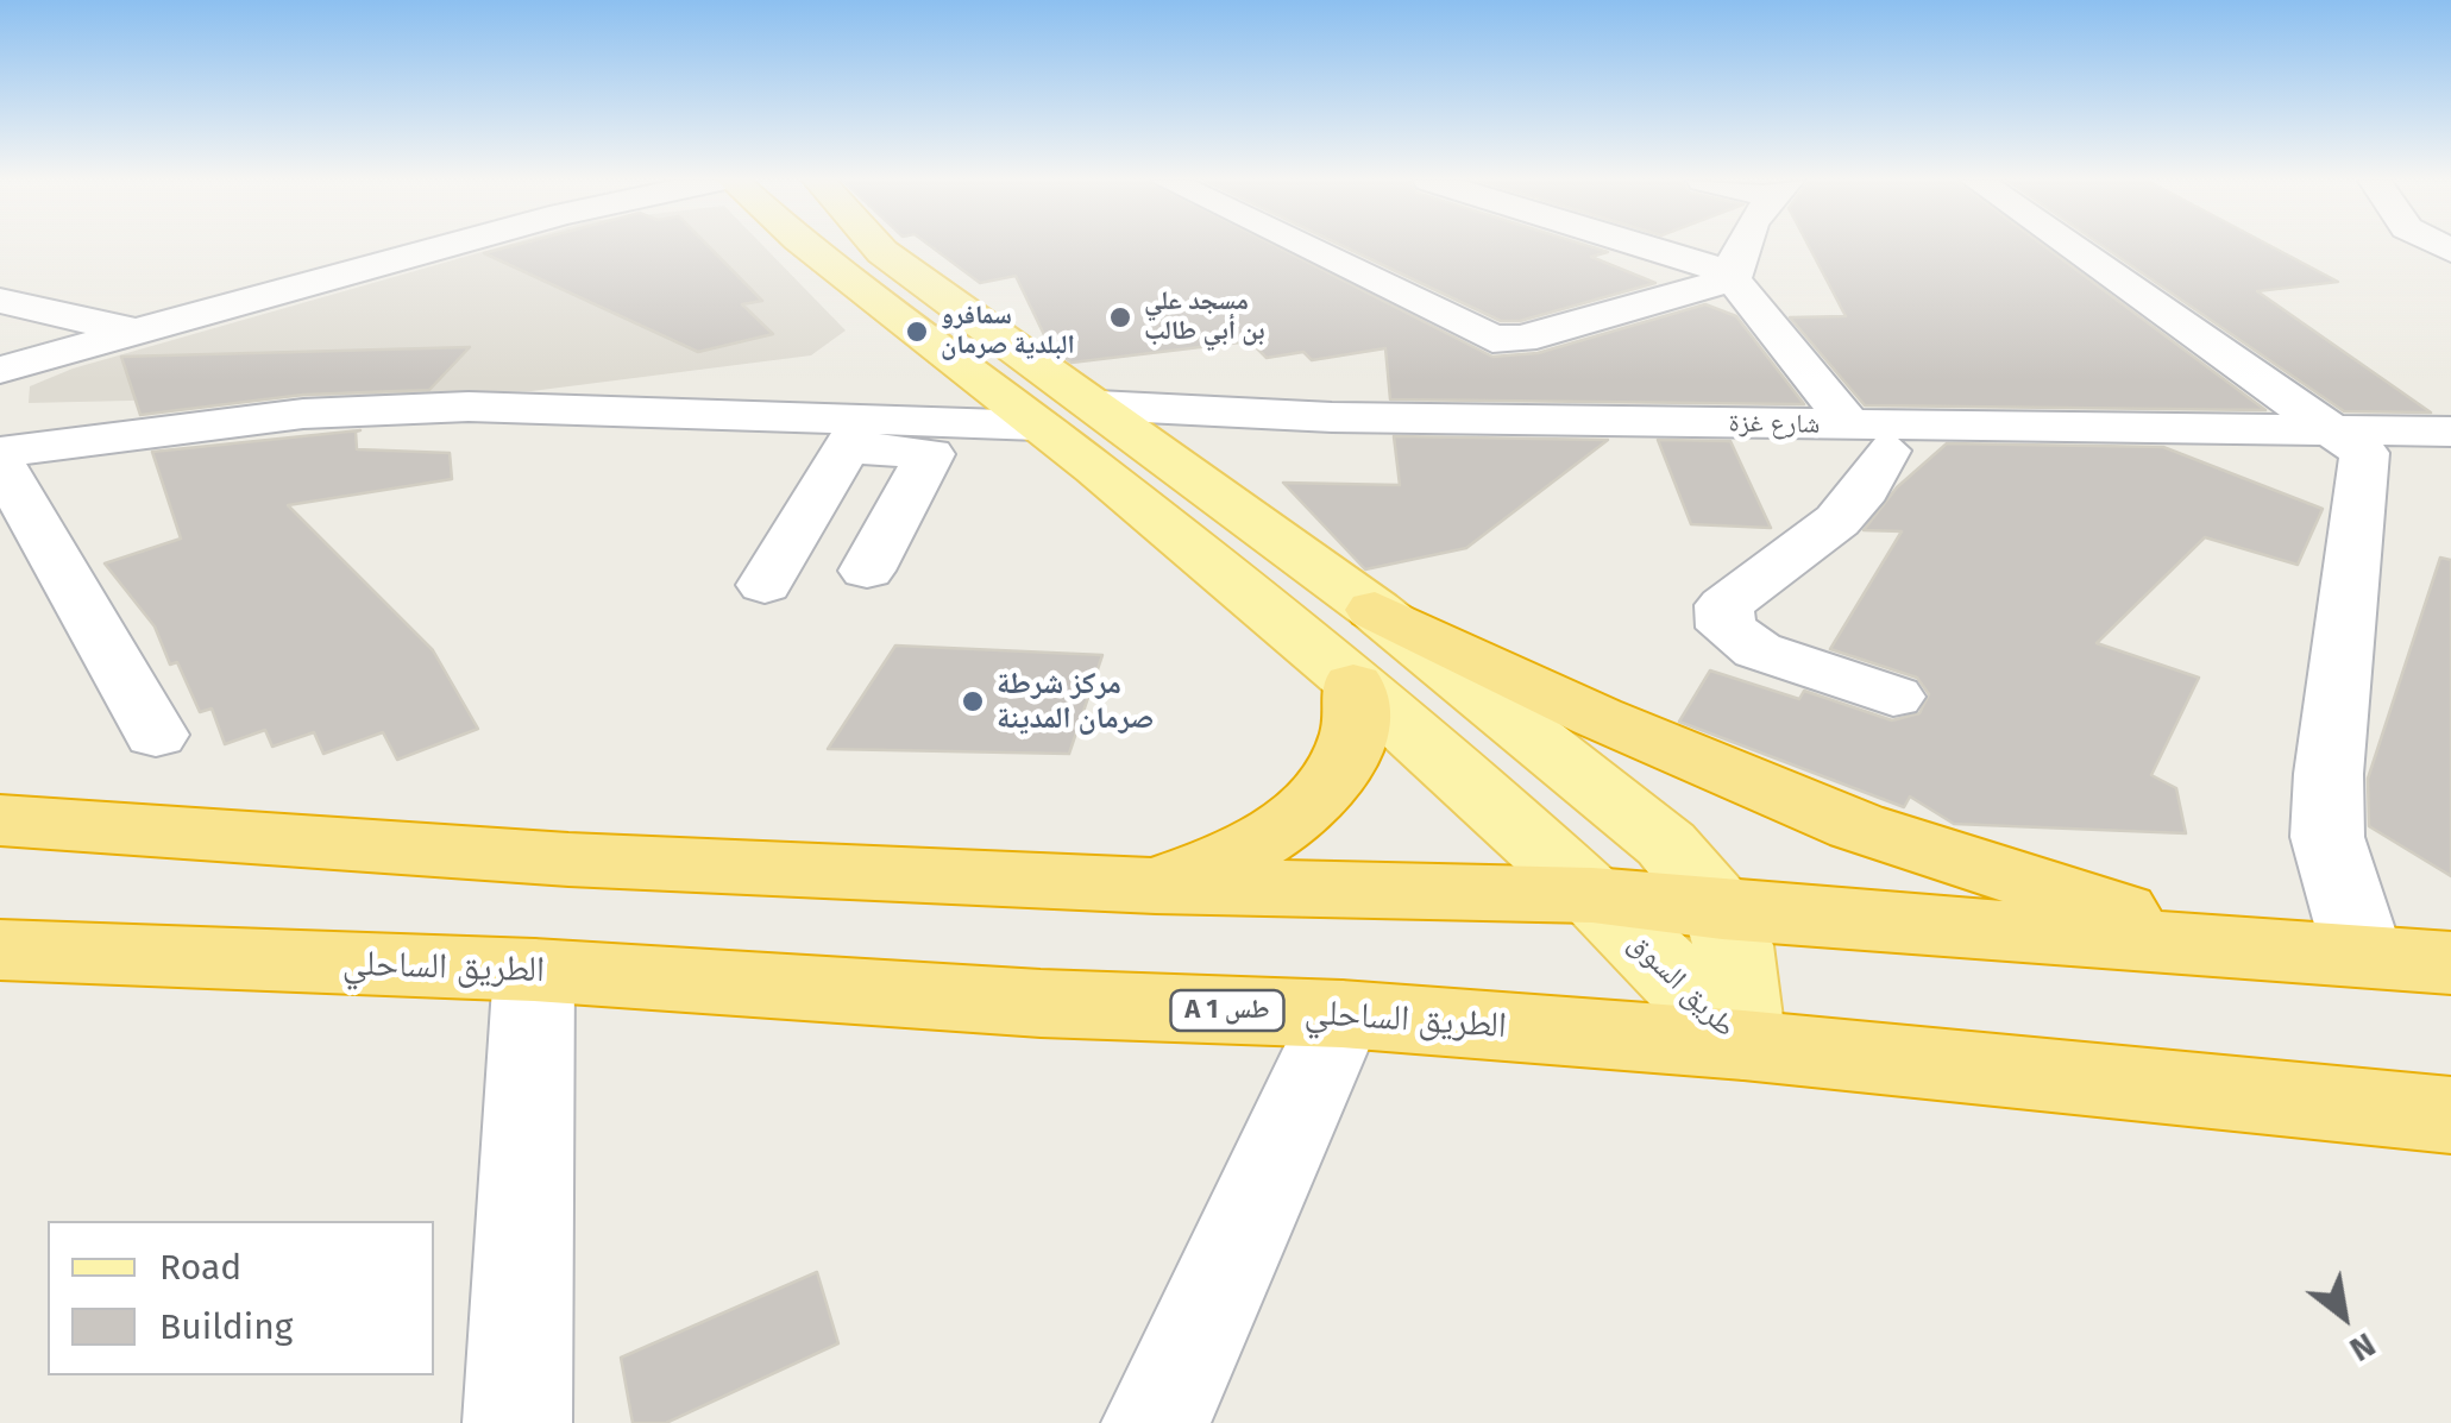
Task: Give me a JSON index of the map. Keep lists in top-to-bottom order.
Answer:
{
  "streets": {
    "highway": ["الطريق الساحلي", "A 1 طس"],
    "main road": ["طريق السوق"],
    "street": ["شارع غزة"]
  },
  "crossings": [
    ["شارع غزة", "طريق السوق"],
    ["الطريق الساحلي", "طريق السوق"]
  ],
  "places": ["مسجد علي بن أبي طالب", "سمافرو البلدية صرمان", "مركز شرطة صرمان المدينة"],
  "legend": ["Road", "Building"],
  "north": "bottom right"
}
